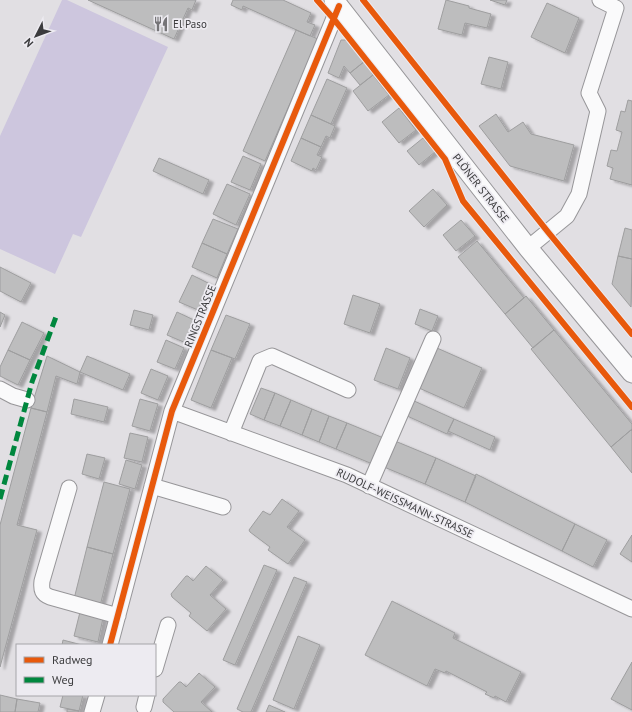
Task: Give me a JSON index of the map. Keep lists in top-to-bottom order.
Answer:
{
  "streets": {
    "main road": ["PLÖNER STRASSE"],
    "street": ["RINGSTRASSE", "RUDOLF-WEISSMANN-STRASSE"]
  },
  "crossings": [
    ["PLÖNER STRASSE", "RINGSTRASSE"],
    ["RINGSTRASSE", "RUDOLF-WEISSMANN-STRASSE"]
  ],
  "places": {
    "restaurant": ["El Paso"]
  },
  "legend": ["Radweg", "Weg"],
  "north": "bottom left"
}
